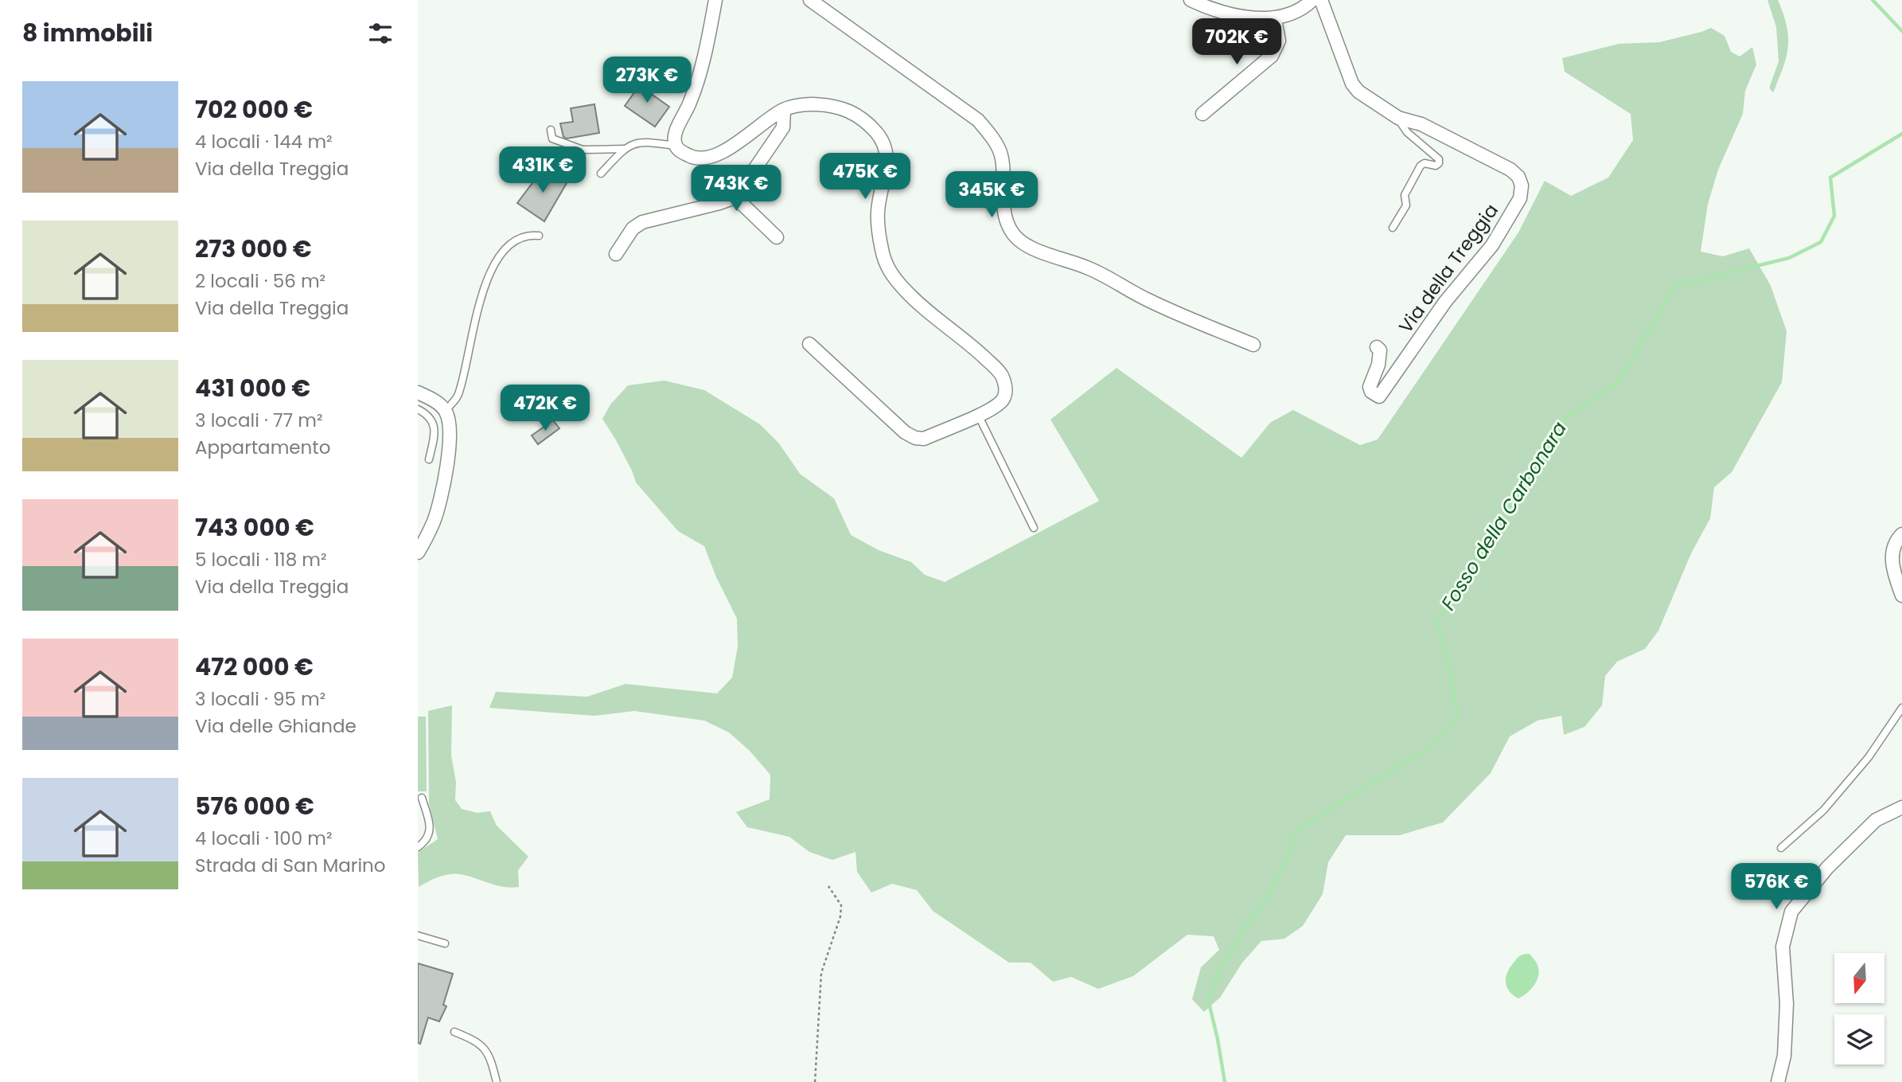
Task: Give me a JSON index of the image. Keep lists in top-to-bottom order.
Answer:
{
  "streets": {
    "street": ["Via della Treggia"]
  },
  "water": ["Fosso della Carbonara"],
  "north": "bottom",
  "page": {
    "heading": "8 immobili",
    "price": [
      "702K €",
      "273K €",
      "431K €",
      "475K €",
      "743K €",
      "345K €",
      "472K €",
      "576K €"
    ],
    "list": [
      {
        "name": "702 000 €",
        "note": "4 locali · 144 m² · Via della Treggia"
      },
      {
        "name": "273 000 €",
        "note": "2 locali · 56 m² · Via della Treggia"
      },
      {
        "name": "431 000 €",
        "note": "3 locali · 77 m² · Appartamento"
      },
      {
        "name": "743 000 €",
        "note": "5 locali · 118 m² · Via della Treggia"
      },
      {
        "name": "472 000 €",
        "note": "3 locali · 95 m² · Via delle Ghiande"
      },
      {
        "name": "576 000 €",
        "note": "4 locali · 100 m² · Strada di San Marino"
      }
    ]
  }
}
